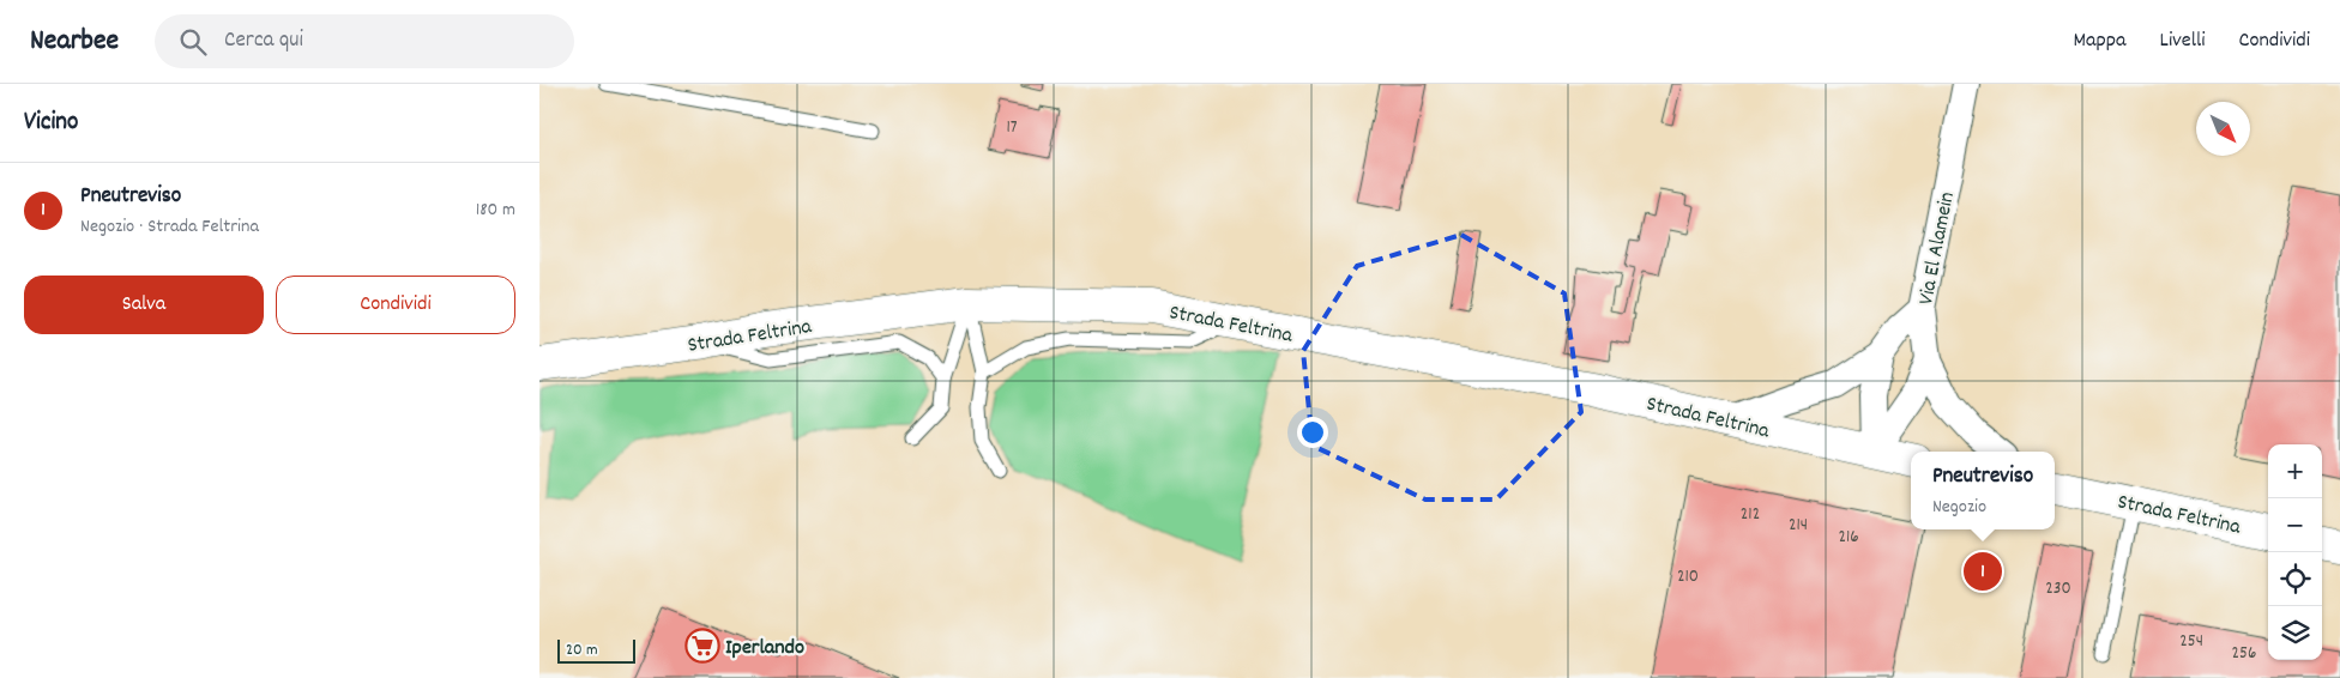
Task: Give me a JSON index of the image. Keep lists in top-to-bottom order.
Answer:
{
  "streets": {
    "main road": ["Strada Feltrina"],
    "street": ["Via El Alamein"]
  },
  "places": {
    "supermarket": ["Iperlando"]
  },
  "house_numbers": [
    "17",
    "212",
    "214",
    "216",
    "210",
    "230",
    "254",
    "256"
  ],
  "scale_bar": "20 m",
  "north": "bottom right",
  "page": {
    "header": "Nearbee",
    "search": "Cerca qui",
    "nav": ["Mappa", "Livelli", "Condividi"],
    "heading": "Vicino",
    "list": [
      {
        "mark": "1",
        "name": "Pneutreviso",
        "note": "Negozio · Strada Feltrina",
        "value": "180 m"
      }
    ],
    "buttons": ["Salva", "Condividi"],
    "map_buttons": ["+", "−"],
    "popup": ["Pneutreviso", "Negozio"],
    "pins": "1",
    "scale": "20 m"
  }
}
